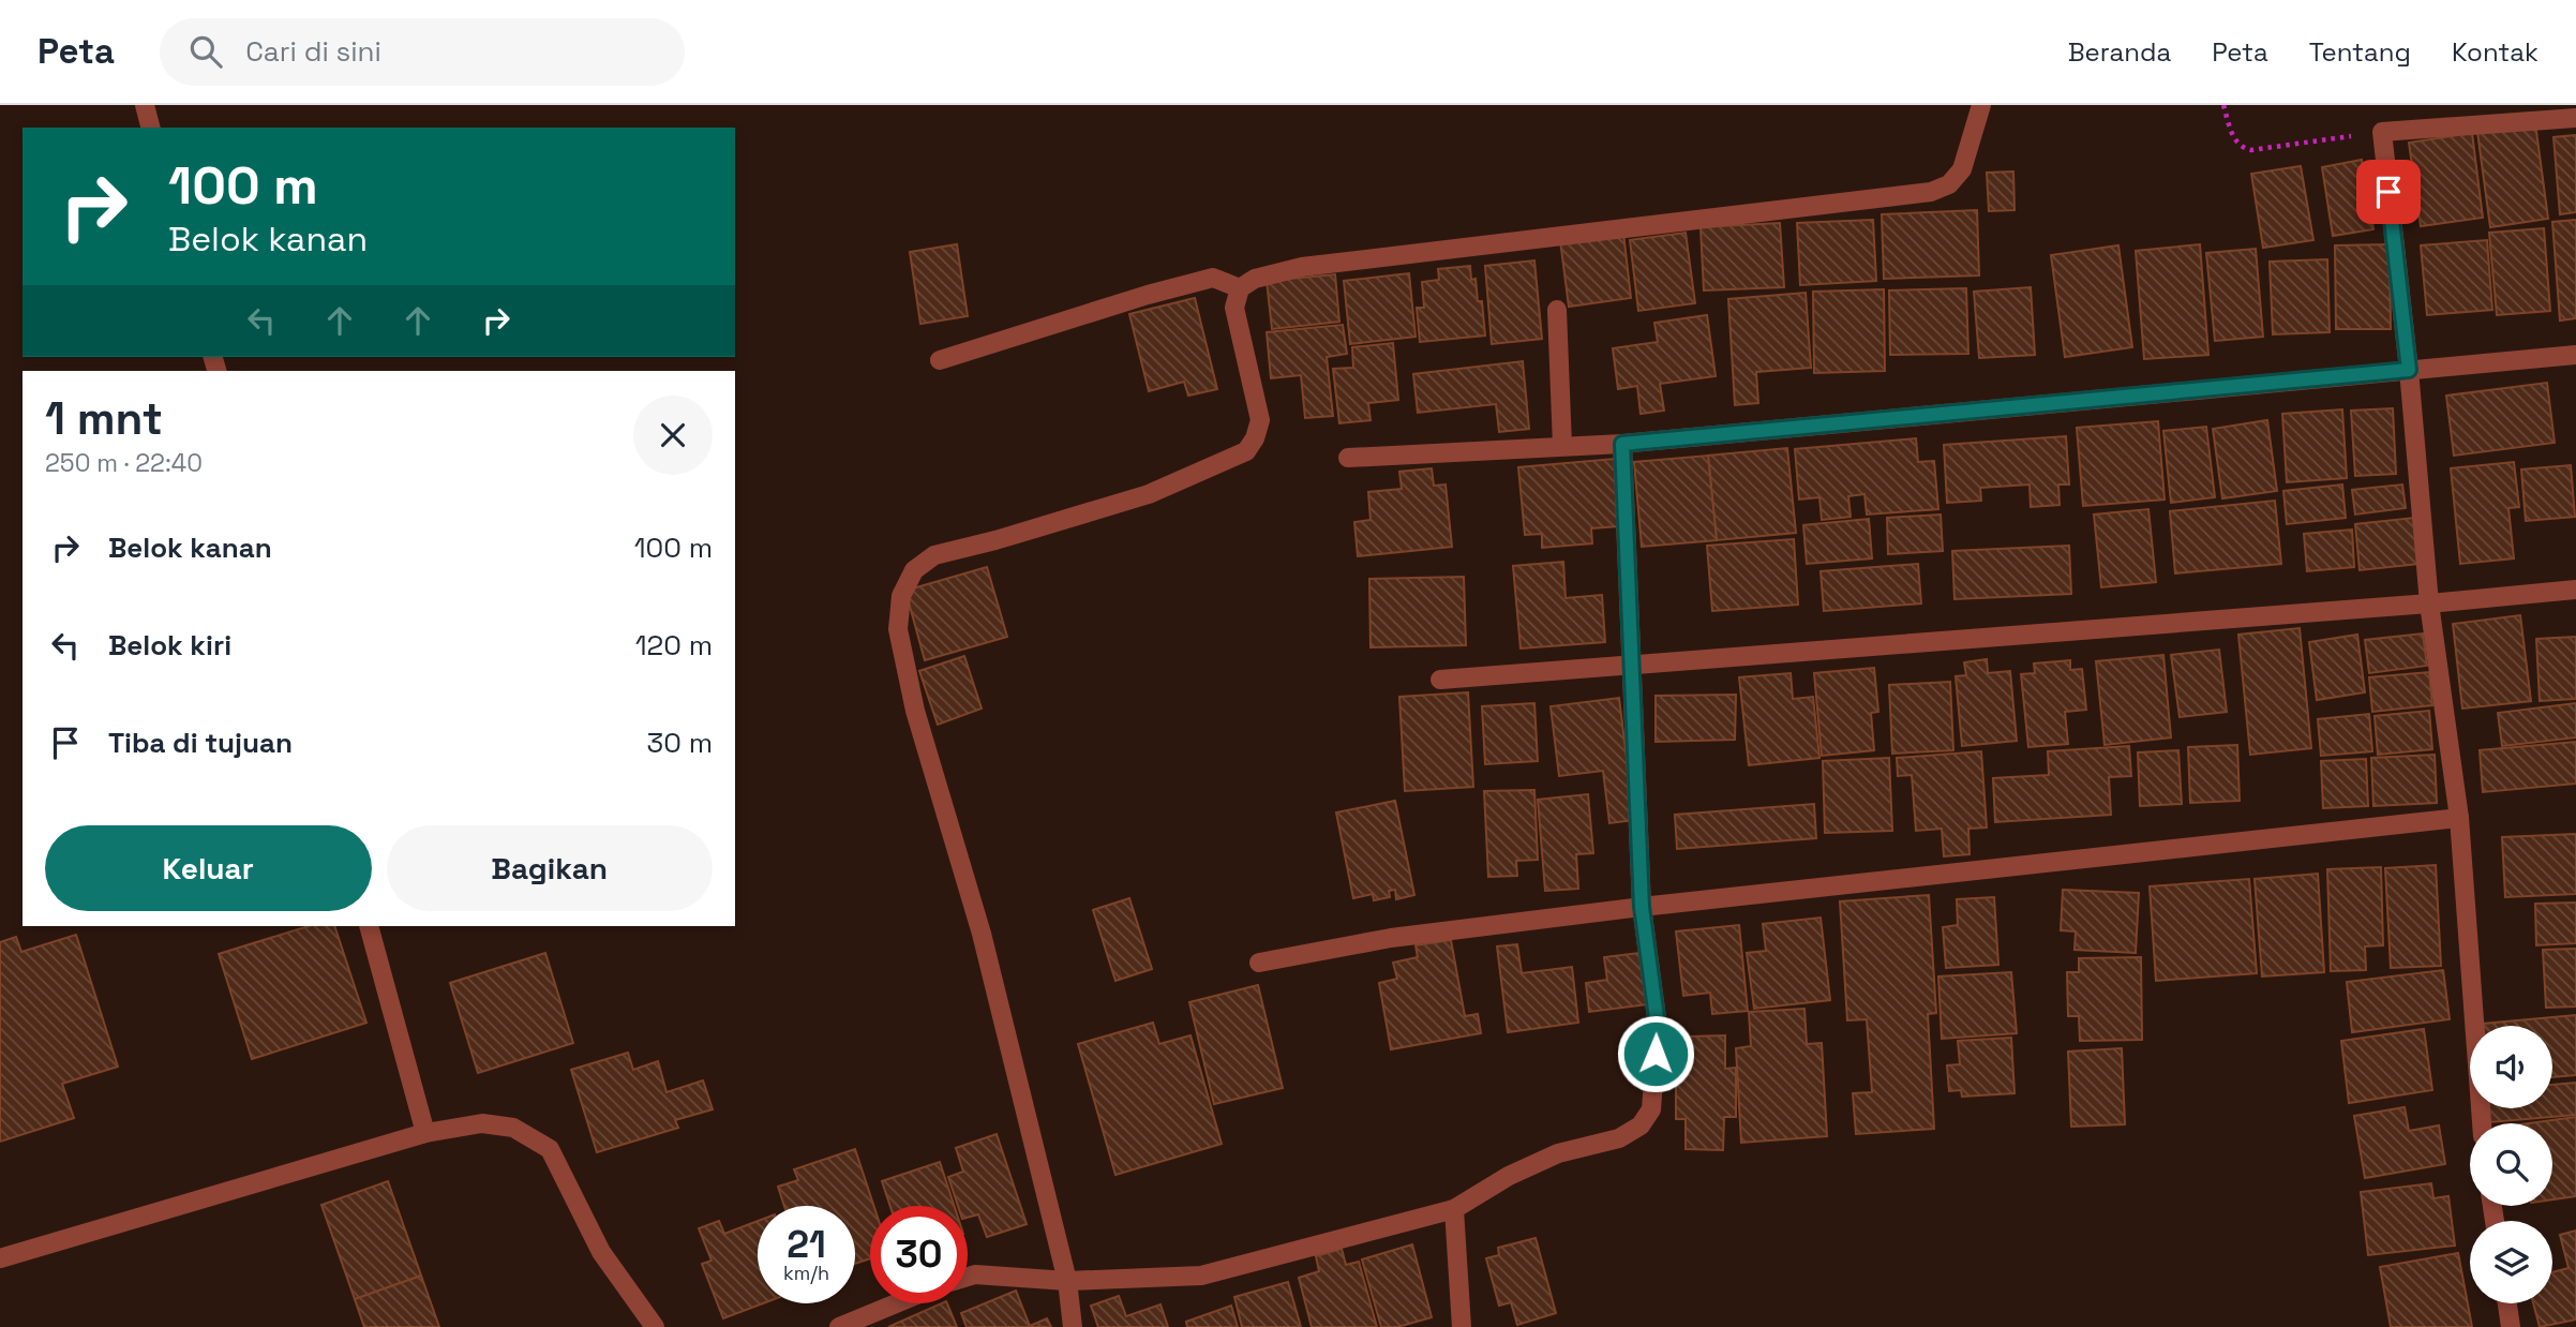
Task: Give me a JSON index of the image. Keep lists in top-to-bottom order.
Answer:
{
  "page": {
    "header": "Peta",
    "search": "Cari di sini",
    "nav": [
      "Beranda",
      "Peta",
      "Tentang",
      "Kontak"
    ],
    "turn": ["100 m", "Belok kanan"],
    "heading": ["1 mnt", "250 m · 22:40"],
    "list": [
      {
        "name": "Belok kanan",
        "value": "100 m"
      },
      {
        "name": "Belok kiri",
        "value": "120 m"
      },
      {
        "name": "Tiba di tujuan",
        "value": "30 m"
      }
    ],
    "buttons": ["Keluar", "Bagikan"],
    "speed": "21 km/h",
    "limit": "30"
  }
}
